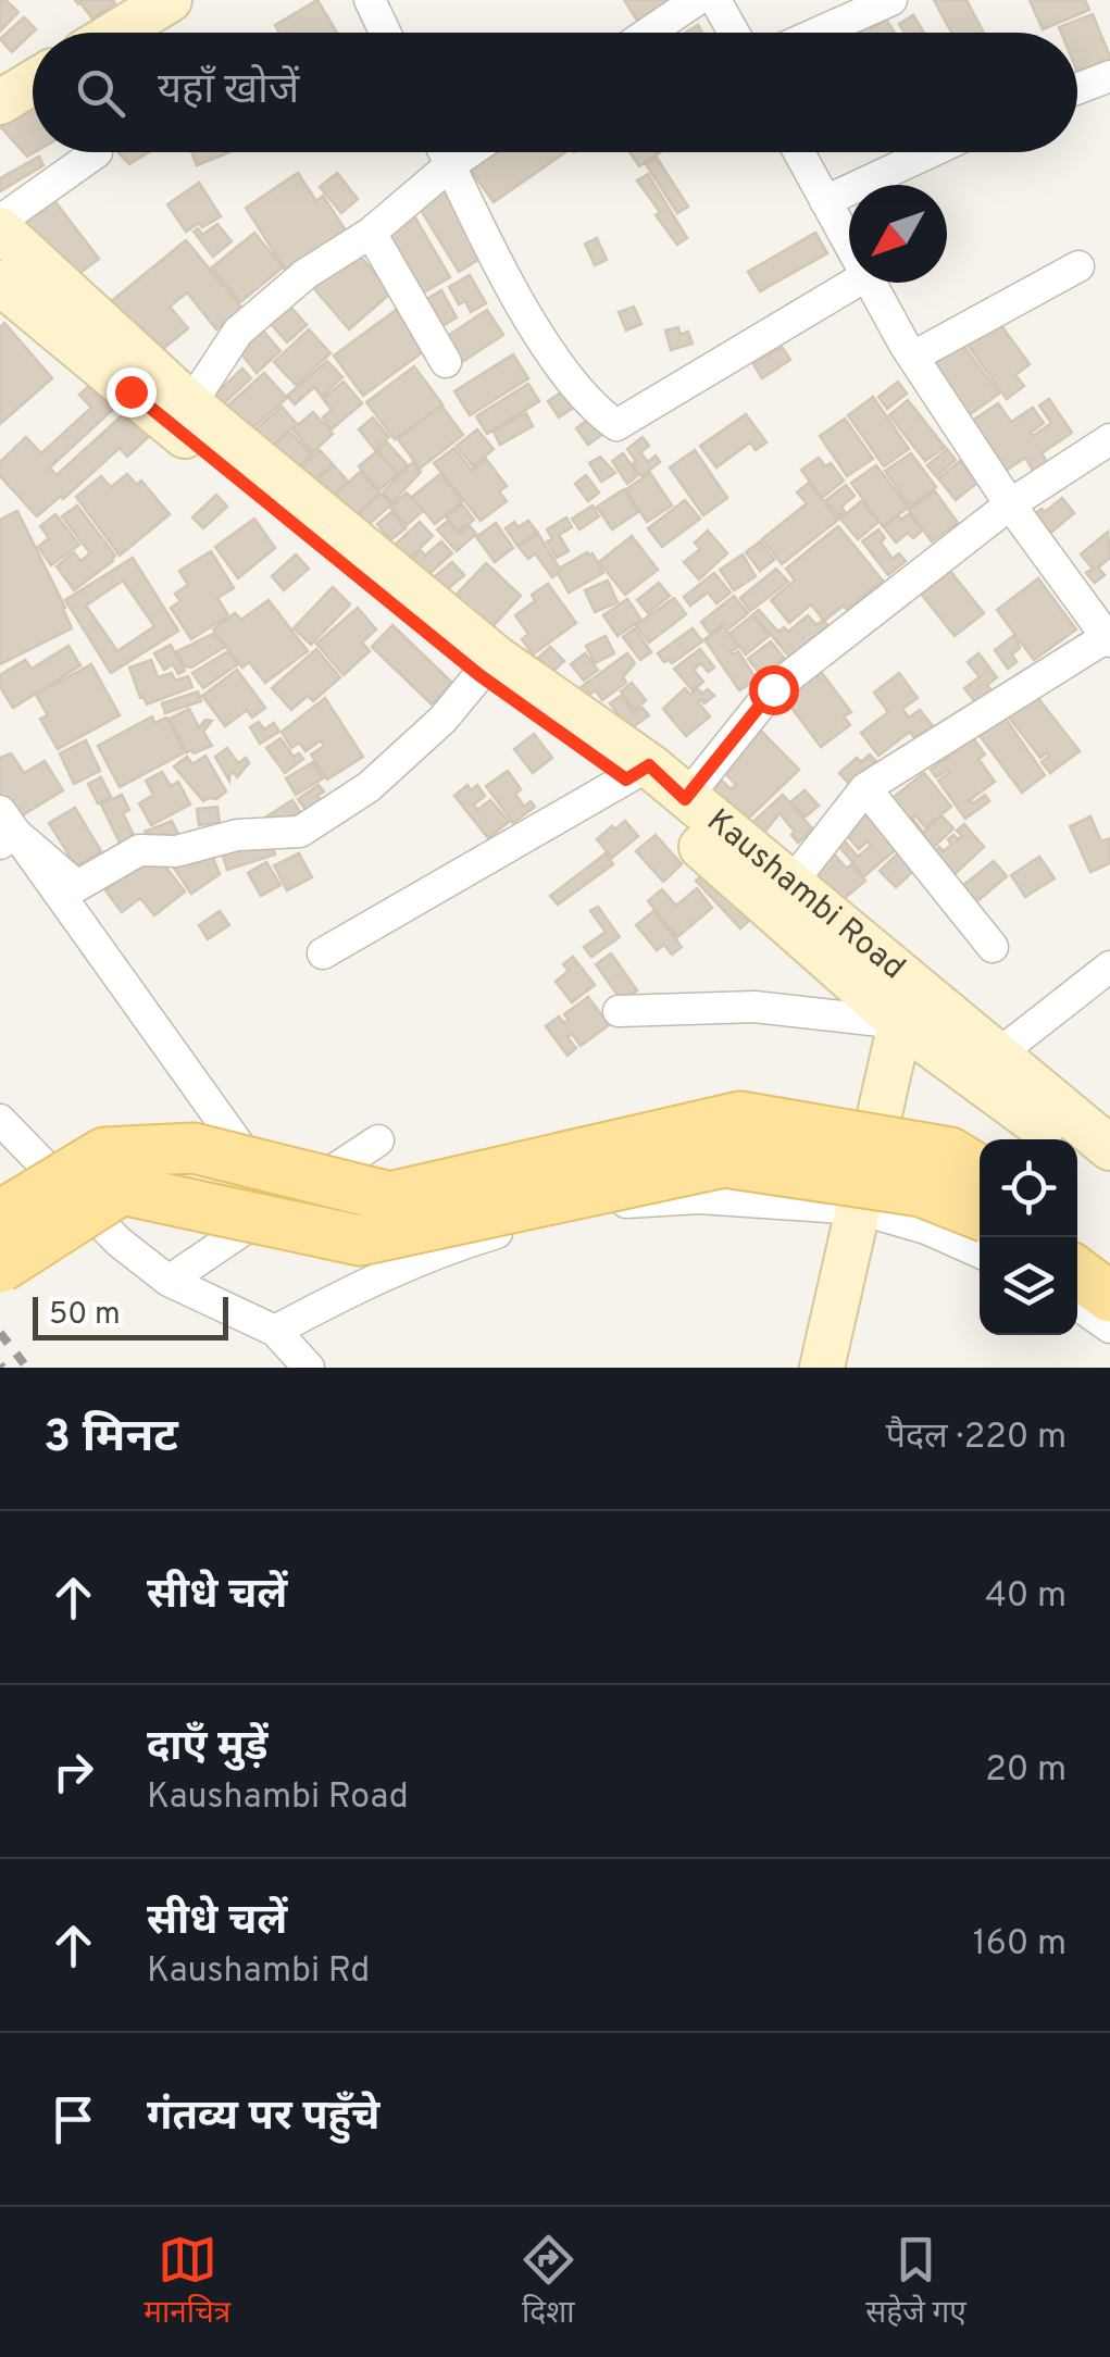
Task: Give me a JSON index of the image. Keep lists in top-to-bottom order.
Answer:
{
  "streets": {
    "main road": ["Kaushambi Road"]
  },
  "scale_bar": "50 m",
  "north": "bottom left",
  "page": {
    "search": "यहाँ खोजें",
    "scale": "50 m",
    "heading": ["3 मिनट", "पैदल · 220 m"],
    "list": [
      ["सीधे चलें", "40 m"],
      ["दाएँ मुड़ें", "Kaushambi Road", "20 m"],
      ["सीधे चलें", "Kaushambi Rd", "160 m"],
      "गंतव्य पर पहुँचे"
    ],
    "nav": ["मानचित्र", "दिशा", "सहेजे गए"]
  }
}
